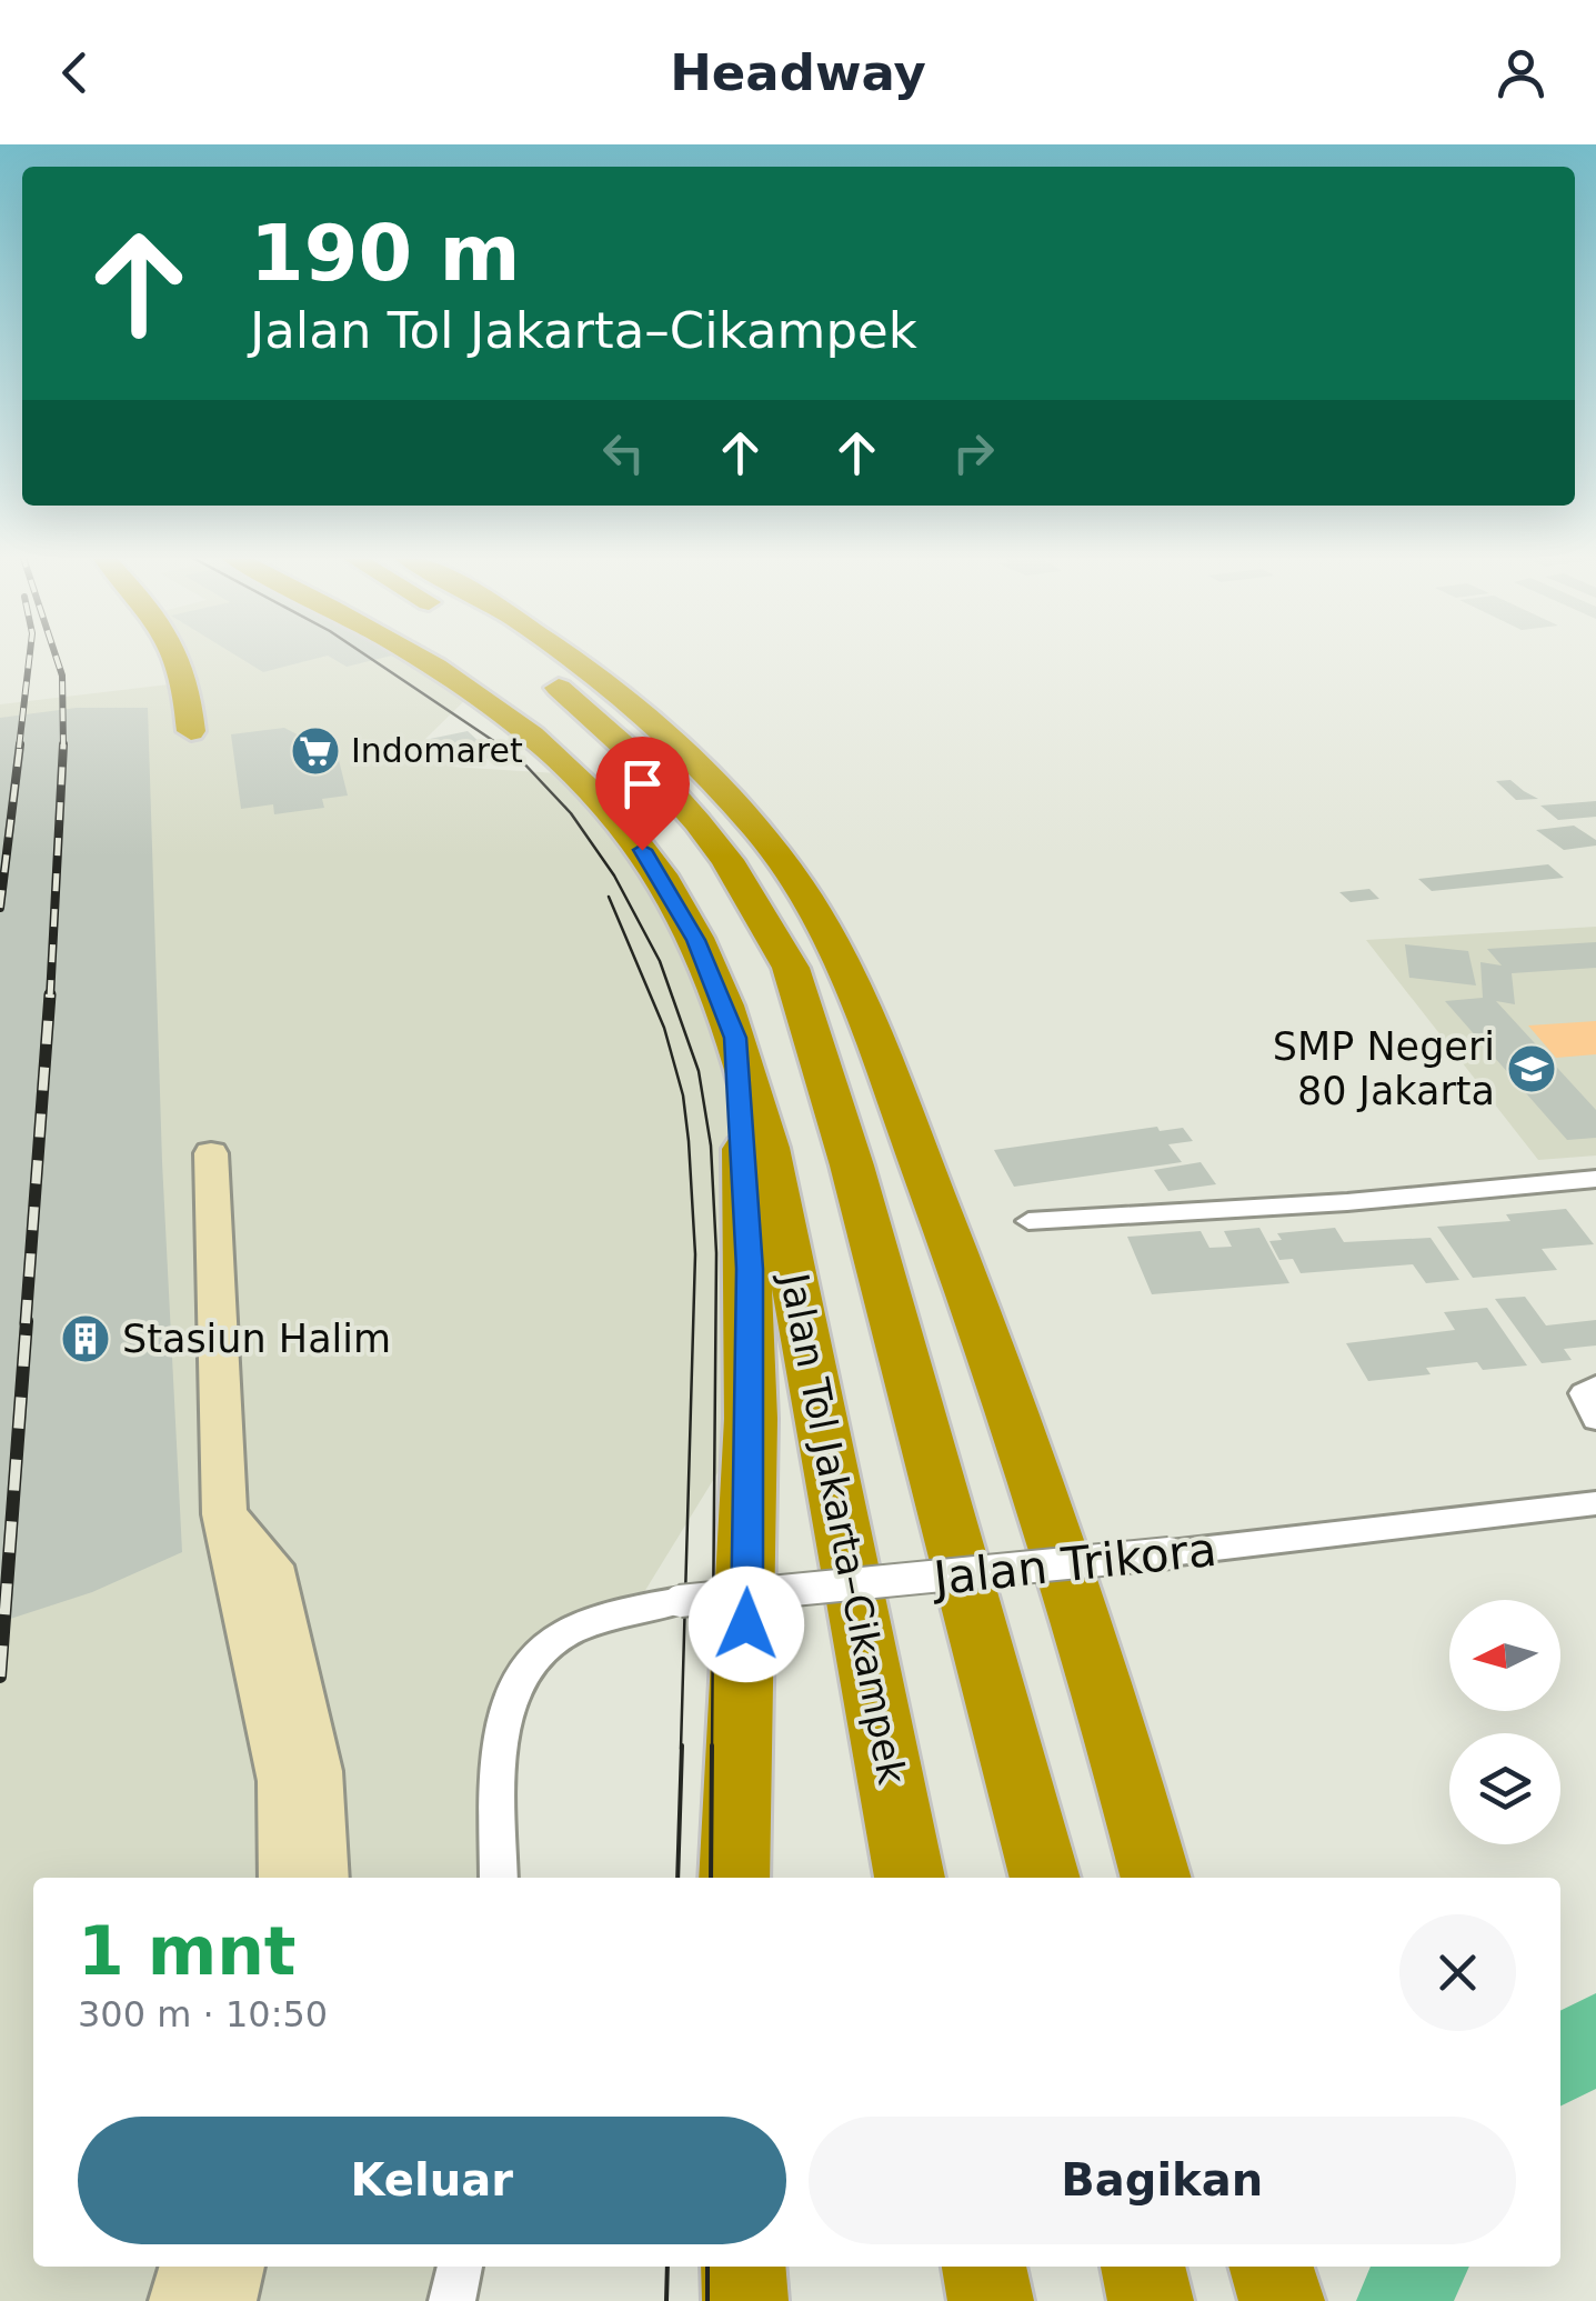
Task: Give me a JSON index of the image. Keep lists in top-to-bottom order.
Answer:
{
  "streets": {
    "highway": ["Jalan Tol Jakarta–Cikampek"],
    "street": ["Jalan Trikora"]
  },
  "places": {
    "supermarket": ["Indomaret"],
    "school or university": ["SMP Negeri 80 Jakarta"],
    "building": ["Stasiun Halim"]
  },
  "north": "left",
  "page": {
    "header": "Headway",
    "turn": ["190 m", "Jalan Tol Jakarta–Cikampek"],
    "heading": ["1 mnt", "300 m · 10:50"],
    "buttons": ["Keluar", "Bagikan"]
  }
}
